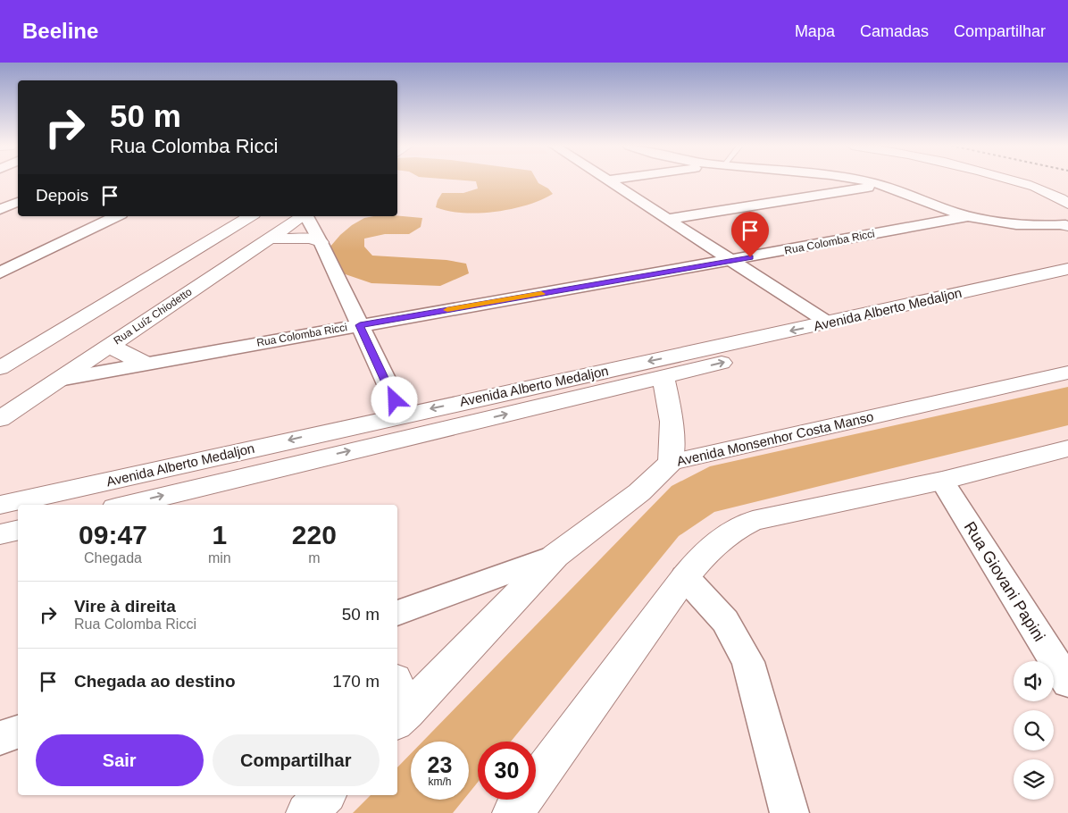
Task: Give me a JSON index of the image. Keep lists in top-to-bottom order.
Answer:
{
  "streets": {
    "street": [
      "Rua Colomba Ricci",
      "Avenida Alberto Medaljon",
      "Rua Luíz Chiodetto",
      "Avenida Monsenhor Costa Manso",
      "Rua Giovani Papini"
    ]
  },
  "crossings": [
    ["Rua Colomba Ricci", "Rua Luíz Chiodetto"]
  ],
  "page": {
    "header": "Beeline",
    "nav": ["Mapa", "Camadas", "Compartilhar"],
    "turn": ["50 m", "Rua Colomba Ricci"],
    "then": "Depois",
    "eta": [
      "09:47",
      "Chegada",
      "1",
      "min",
      "220",
      "m"
    ],
    "list": [
      {
        "name": "Vire à direita",
        "note": "Rua Colomba Ricci",
        "value": "50 m"
      },
      {
        "name": "Chegada ao destino",
        "value": "170 m"
      }
    ],
    "buttons": ["Sair", "Compartilhar"],
    "speed": "23 km/h",
    "limit": "30"
  }
}
